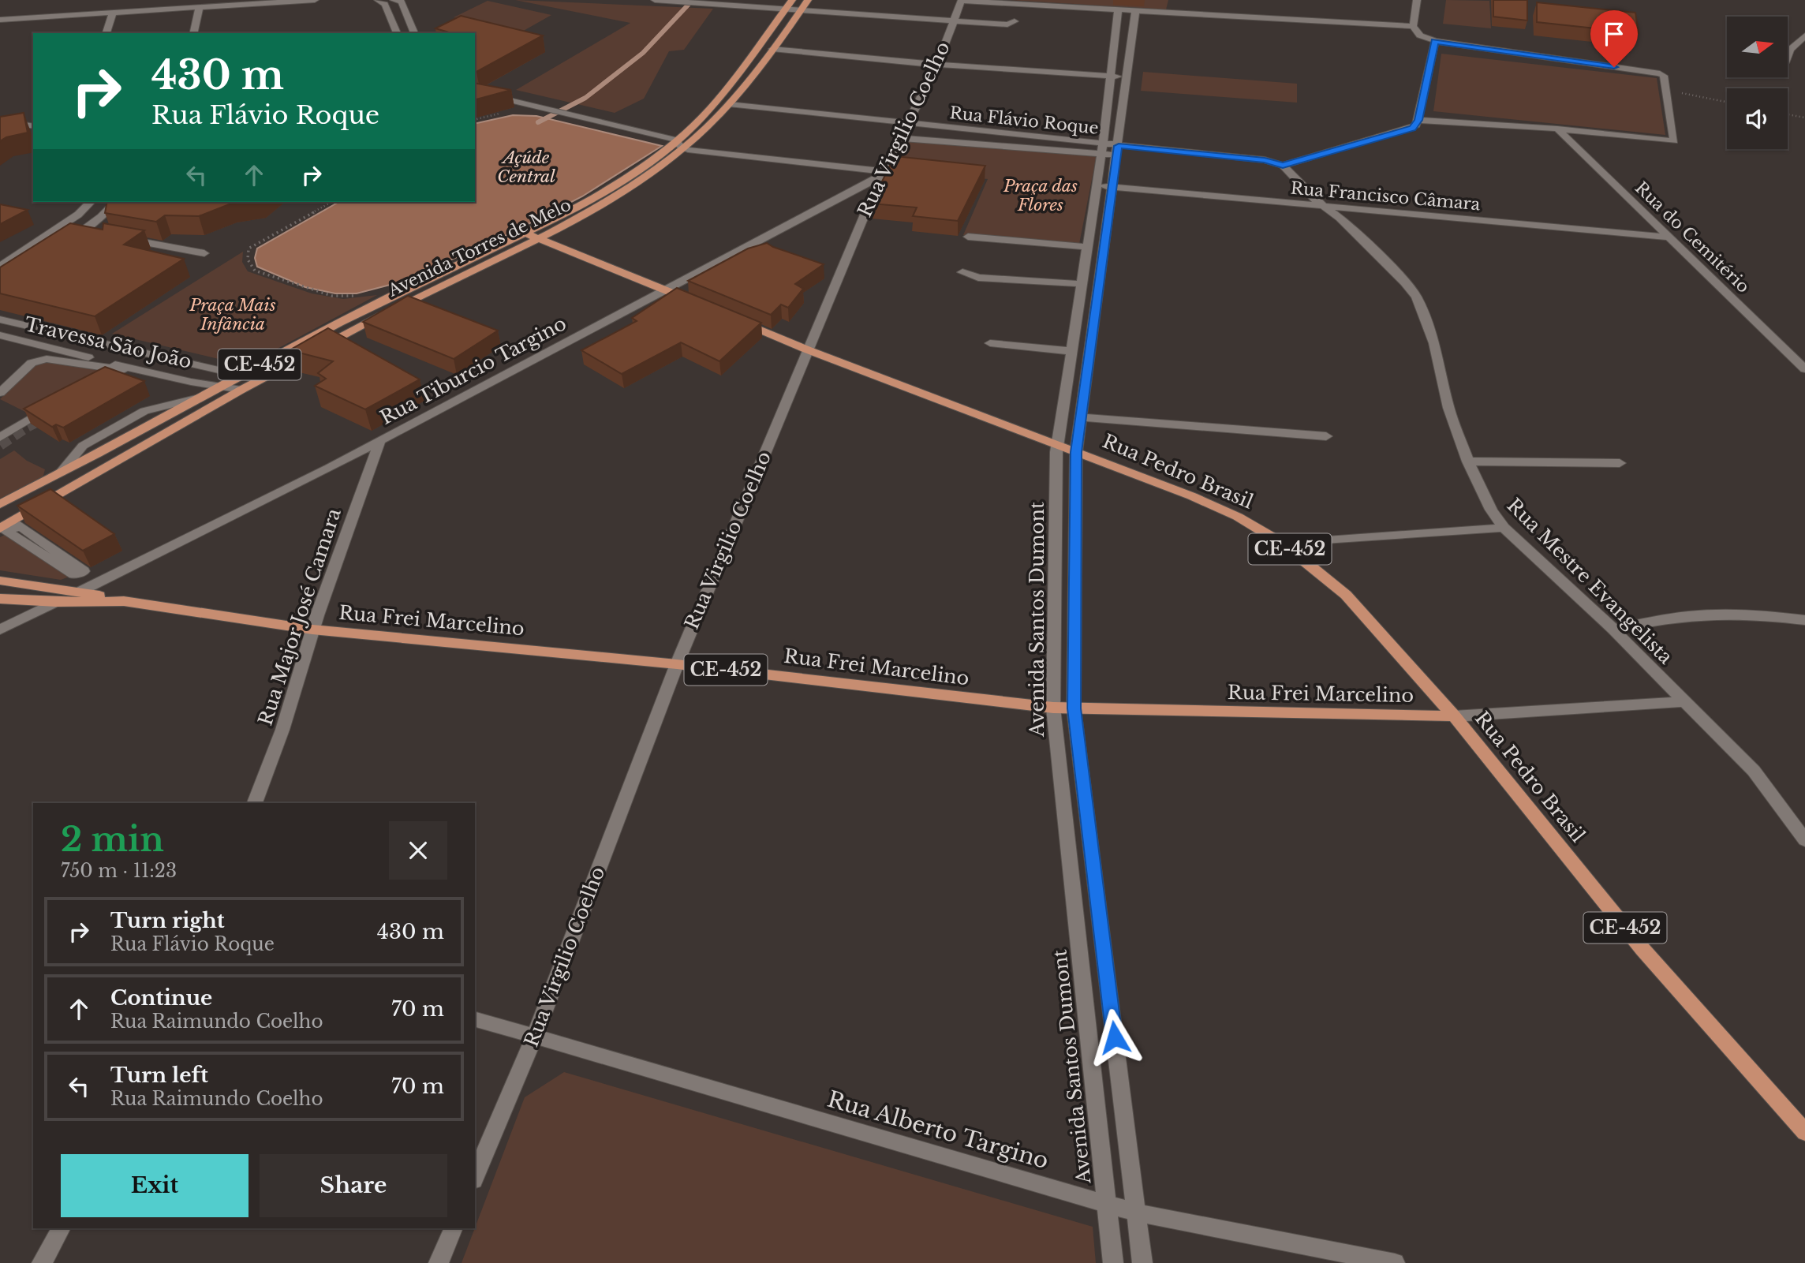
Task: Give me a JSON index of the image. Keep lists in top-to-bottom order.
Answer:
{
  "streets": {
    "main road": [
      "Avenida Torres de Melo",
      "CE-452",
      "Rua Pedro Brasil",
      "Rua Frei Marcelino"
    ],
    "street": [
      "Rua Flávio Roque",
      "Rua Virgilio Coelho",
      "Rua Francisco Câmara",
      "Rua do Cemitério",
      "Travessa São João",
      "Rua Tiburcio Targino",
      "Rua Mestre Evangelista",
      "Rua Major José Camara",
      "Avenida Santos Dumont",
      "Rua Alberto Targino"
    ]
  },
  "crossings": [
    ["Rua Flávio Roque", "Rua Virgilio Coelho"],
    ["Rua Flávio Roque", "Avenida Torres de Melo"],
    ["Rua Flávio Roque", "Rua Mestre Evangelista"],
    ["Rua Flávio Roque", "Avenida Santos Dumont"],
    ["Rua Virgilio Coelho", "Rua Tiburcio Targino"],
    ["Rua Virgilio Coelho", "Rua Pedro Brasil"],
    ["Rua Virgilio Coelho", "Rua Frei Marcelino"],
    ["Rua Virgilio Coelho", "Rua Alberto Targino"],
    ["Rua Francisco Câmara", "Rua do Cemitério"],
    ["Rua Francisco Câmara", "Rua Mestre Evangelista"],
    ["Rua Francisco Câmara", "Avenida Santos Dumont"],
    ["Avenida Torres de Melo", "Travessa São João"],
    ["Rua Tiburcio Targino", "Rua Major José Camara"],
    ["Rua Pedro Brasil", "Avenida Santos Dumont"],
    ["Rua Pedro Brasil", "Rua Frei Marcelino"],
    ["Rua Mestre Evangelista", "Rua Frei Marcelino"],
    ["Rua Major José Camara", "Rua Frei Marcelino"],
    ["Avenida Santos Dumont", "Rua Frei Marcelino"],
    ["Avenida Santos Dumont", "Rua Alberto Targino"]
  ],
  "water": ["Açúde Central"],
  "parks": ["Praça das Flores", "Praça Mais Infância"],
  "north": "right",
  "page": {
    "turn": ["430 m", "Rua Flávio Roque"],
    "heading": ["2 min", "750 m · 11:23"],
    "list": [
      {
        "name": "Turn right",
        "note": "Rua Flávio Roque",
        "value": "430 m"
      },
      {
        "name": "Continue",
        "note": "Rua Raimundo Coelho",
        "value": "70 m"
      },
      {
        "name": "Turn left",
        "note": "Rua Raimundo Coelho",
        "value": "70 m"
      }
    ],
    "buttons": ["Exit", "Share"]
  }
}
